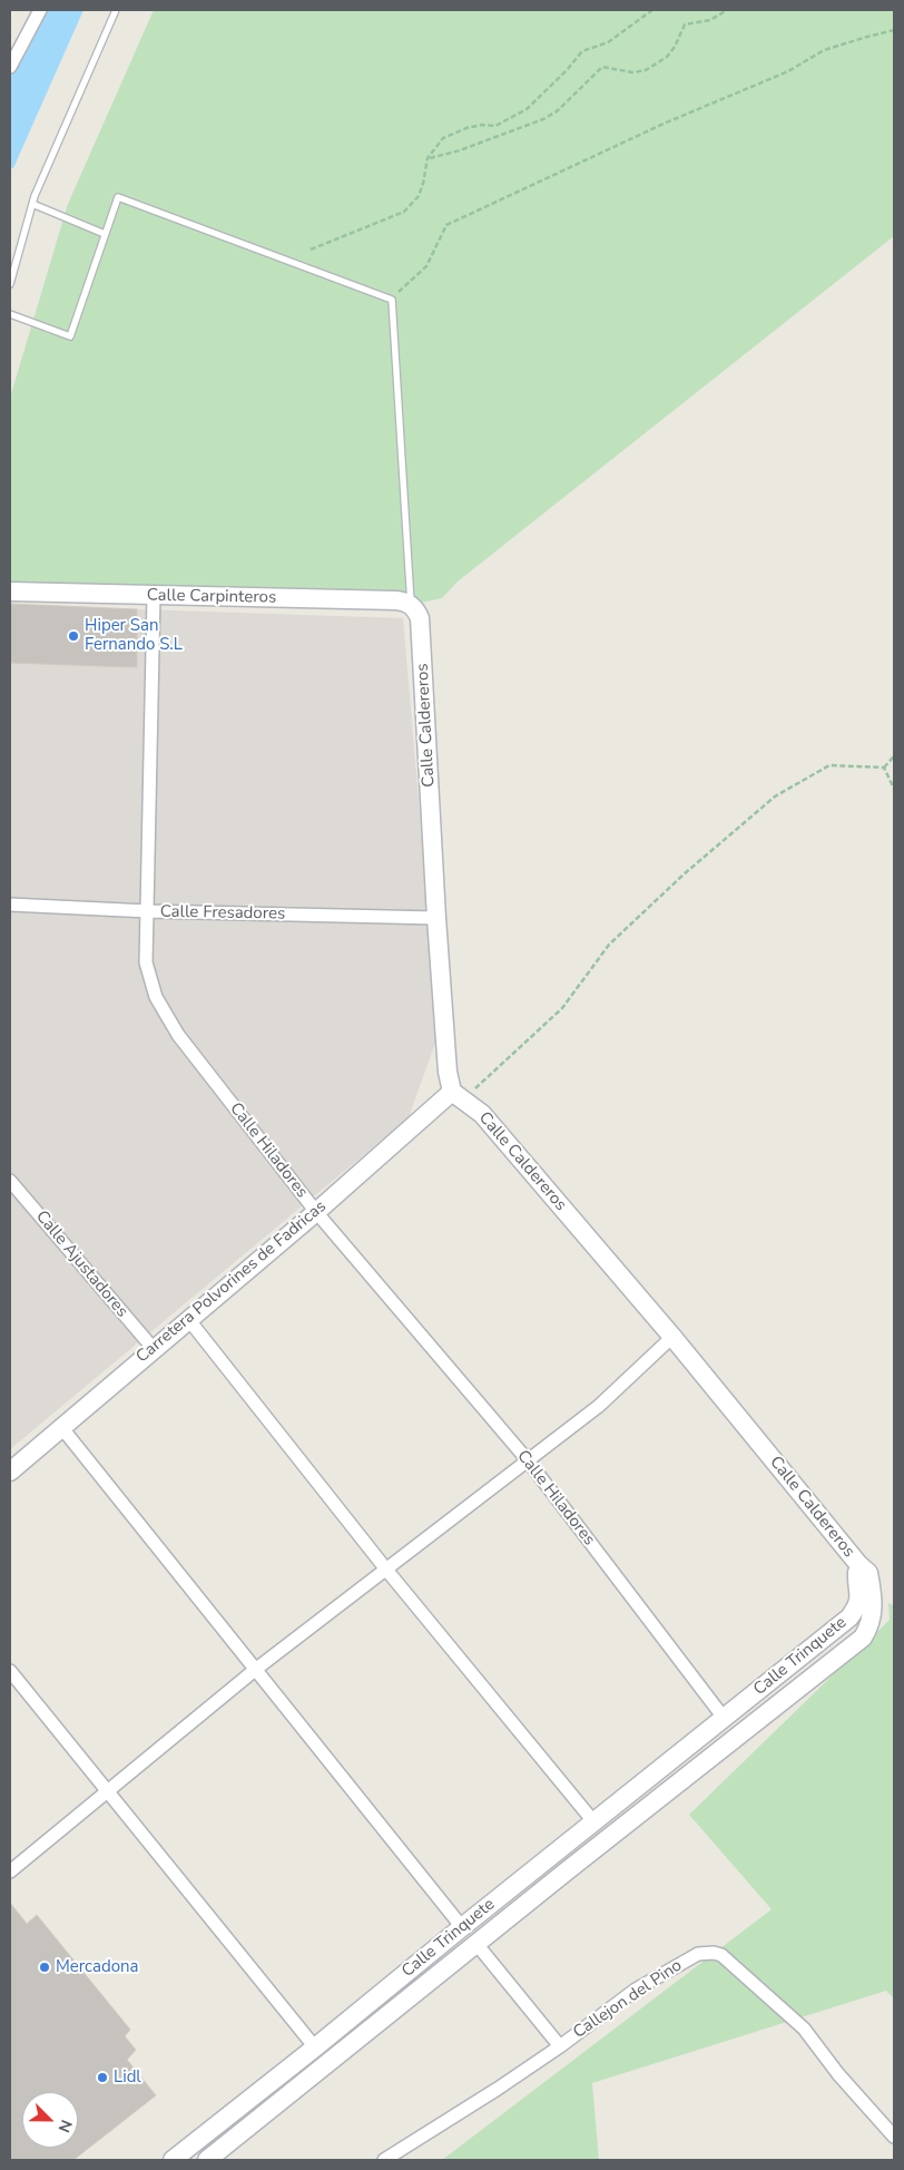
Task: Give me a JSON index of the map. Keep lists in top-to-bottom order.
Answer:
{
  "streets": {
    "street": [
      "Calle Carpinteros",
      "Calle Caldereros",
      "Calle Fresadores",
      "Calle Hiladores",
      "Calle Ajustadores",
      "Carretera Polvorines de Fadricas",
      "Calle Trinquete",
      "Callejon del Pino"
    ]
  },
  "crossings": [
    ["Calle Carpinteros", "Calle Caldereros"],
    ["Calle Carpinteros", "Calle Hiladores"],
    ["Calle Caldereros", "Calle Fresadores"],
    ["Calle Caldereros", "Carretera Polvorines de Fadricas"],
    ["Calle Caldereros", "Calle Trinquete"],
    ["Calle Fresadores", "Calle Hiladores"],
    ["Calle Hiladores", "Carretera Polvorines de Fadricas"],
    ["Calle Hiladores", "Calle Trinquete"],
    ["Calle Ajustadores", "Carretera Polvorines de Fadricas"]
  ],
  "places": ["Hiper San Fernando S.L", "Mercadona", "Lidl"],
  "north": "bottom right"
}
